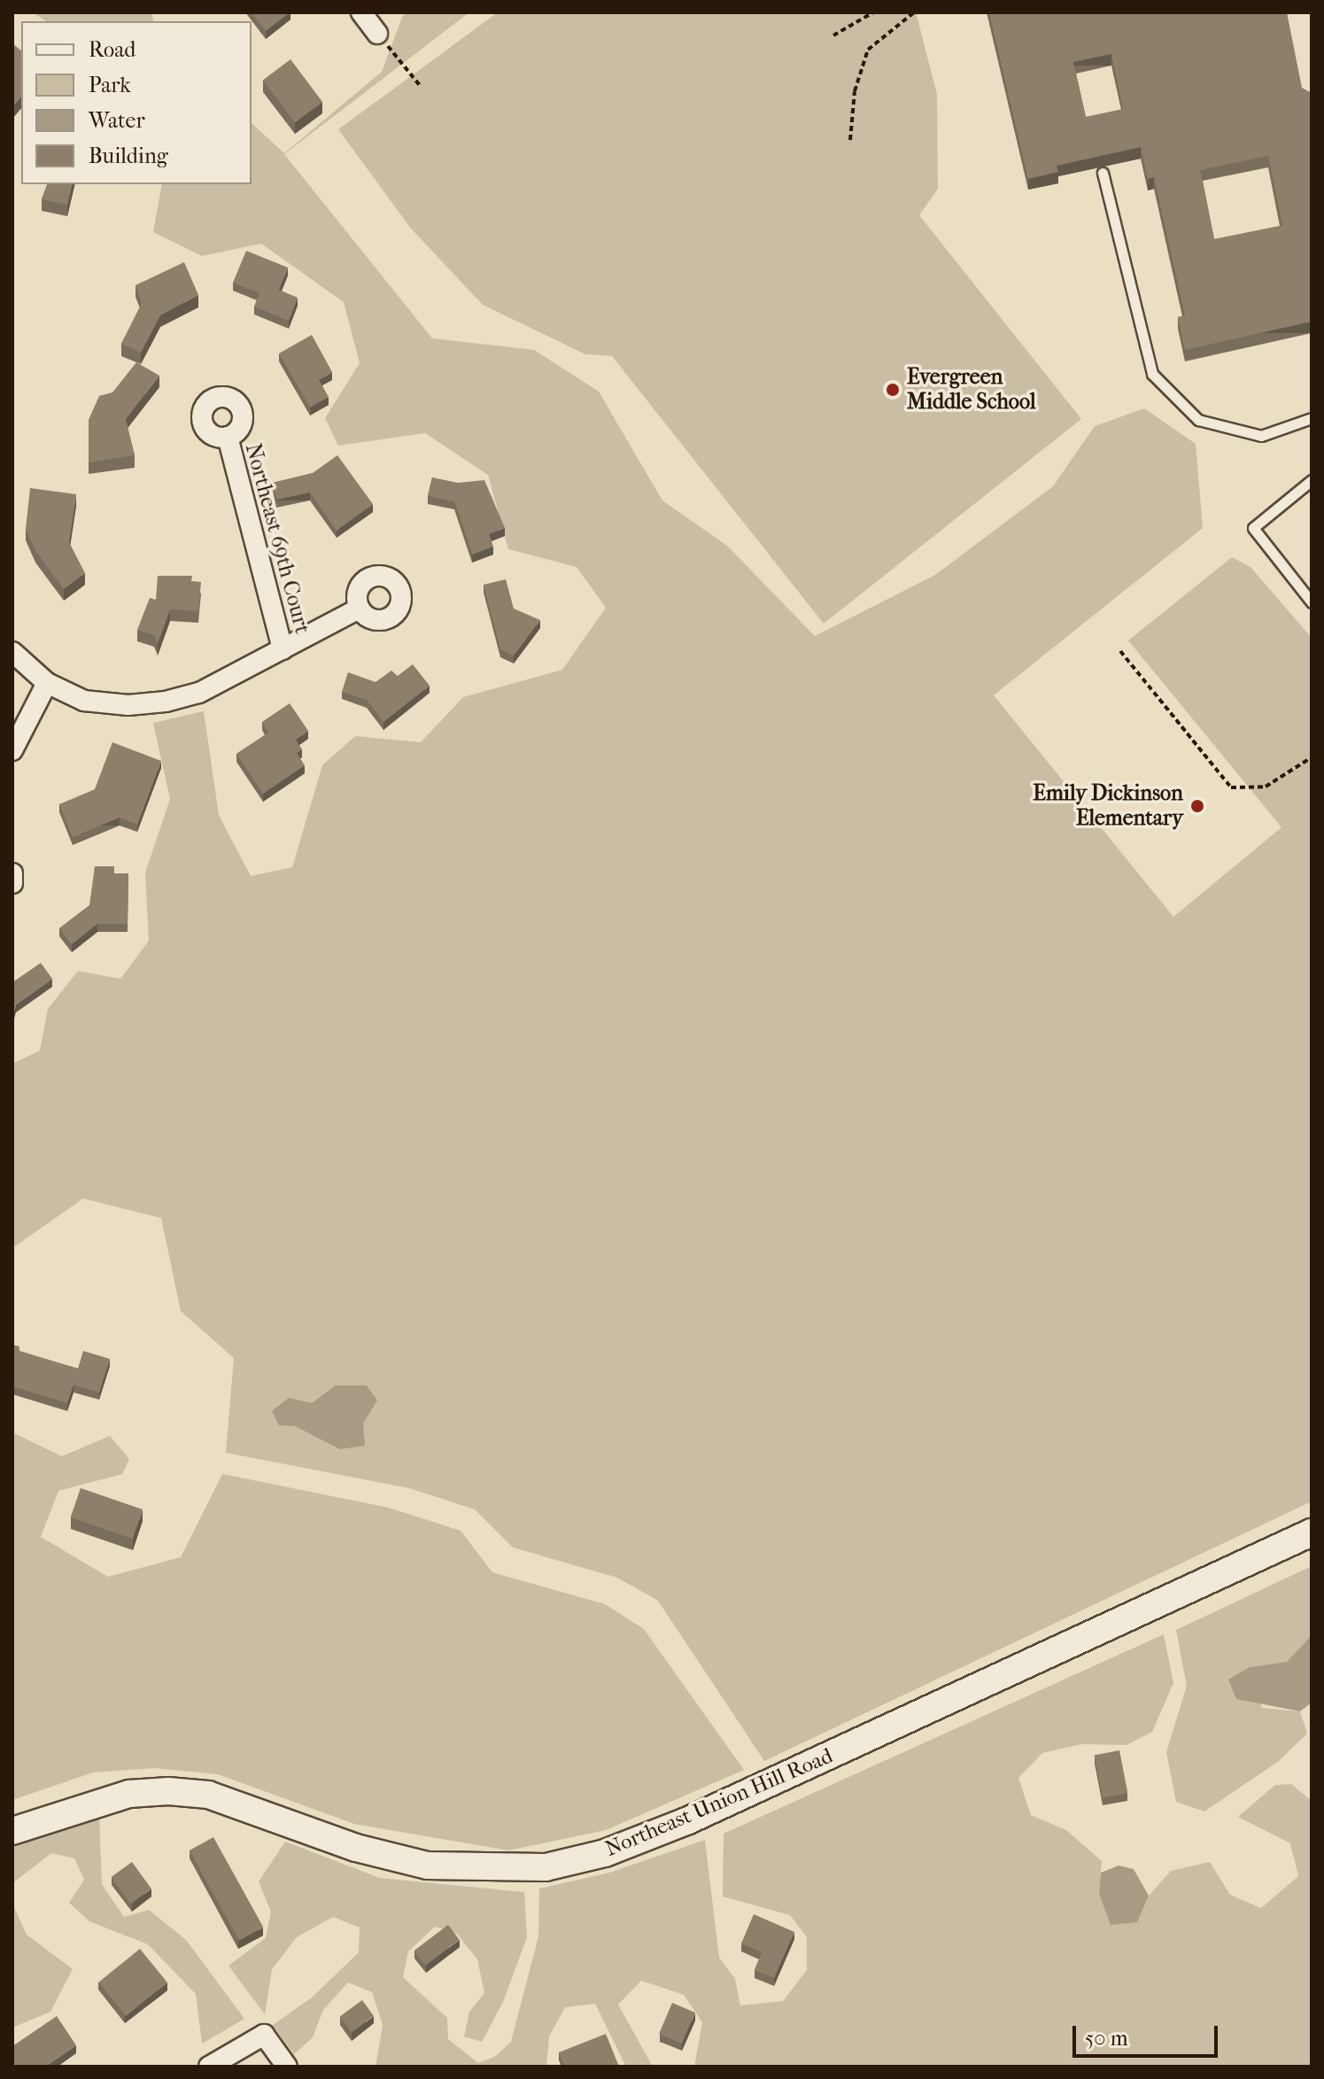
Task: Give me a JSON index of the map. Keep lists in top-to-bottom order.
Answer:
{
  "streets": {
    "street": ["Northeast 69th Court", "Northeast Union Hill Road"]
  },
  "places": ["Evergreen Middle School", "Emily Dickinson Elementary"],
  "legend": [
    "Road",
    "Park",
    "Water",
    "Building"
  ],
  "scale_bar": "50 m"
}
